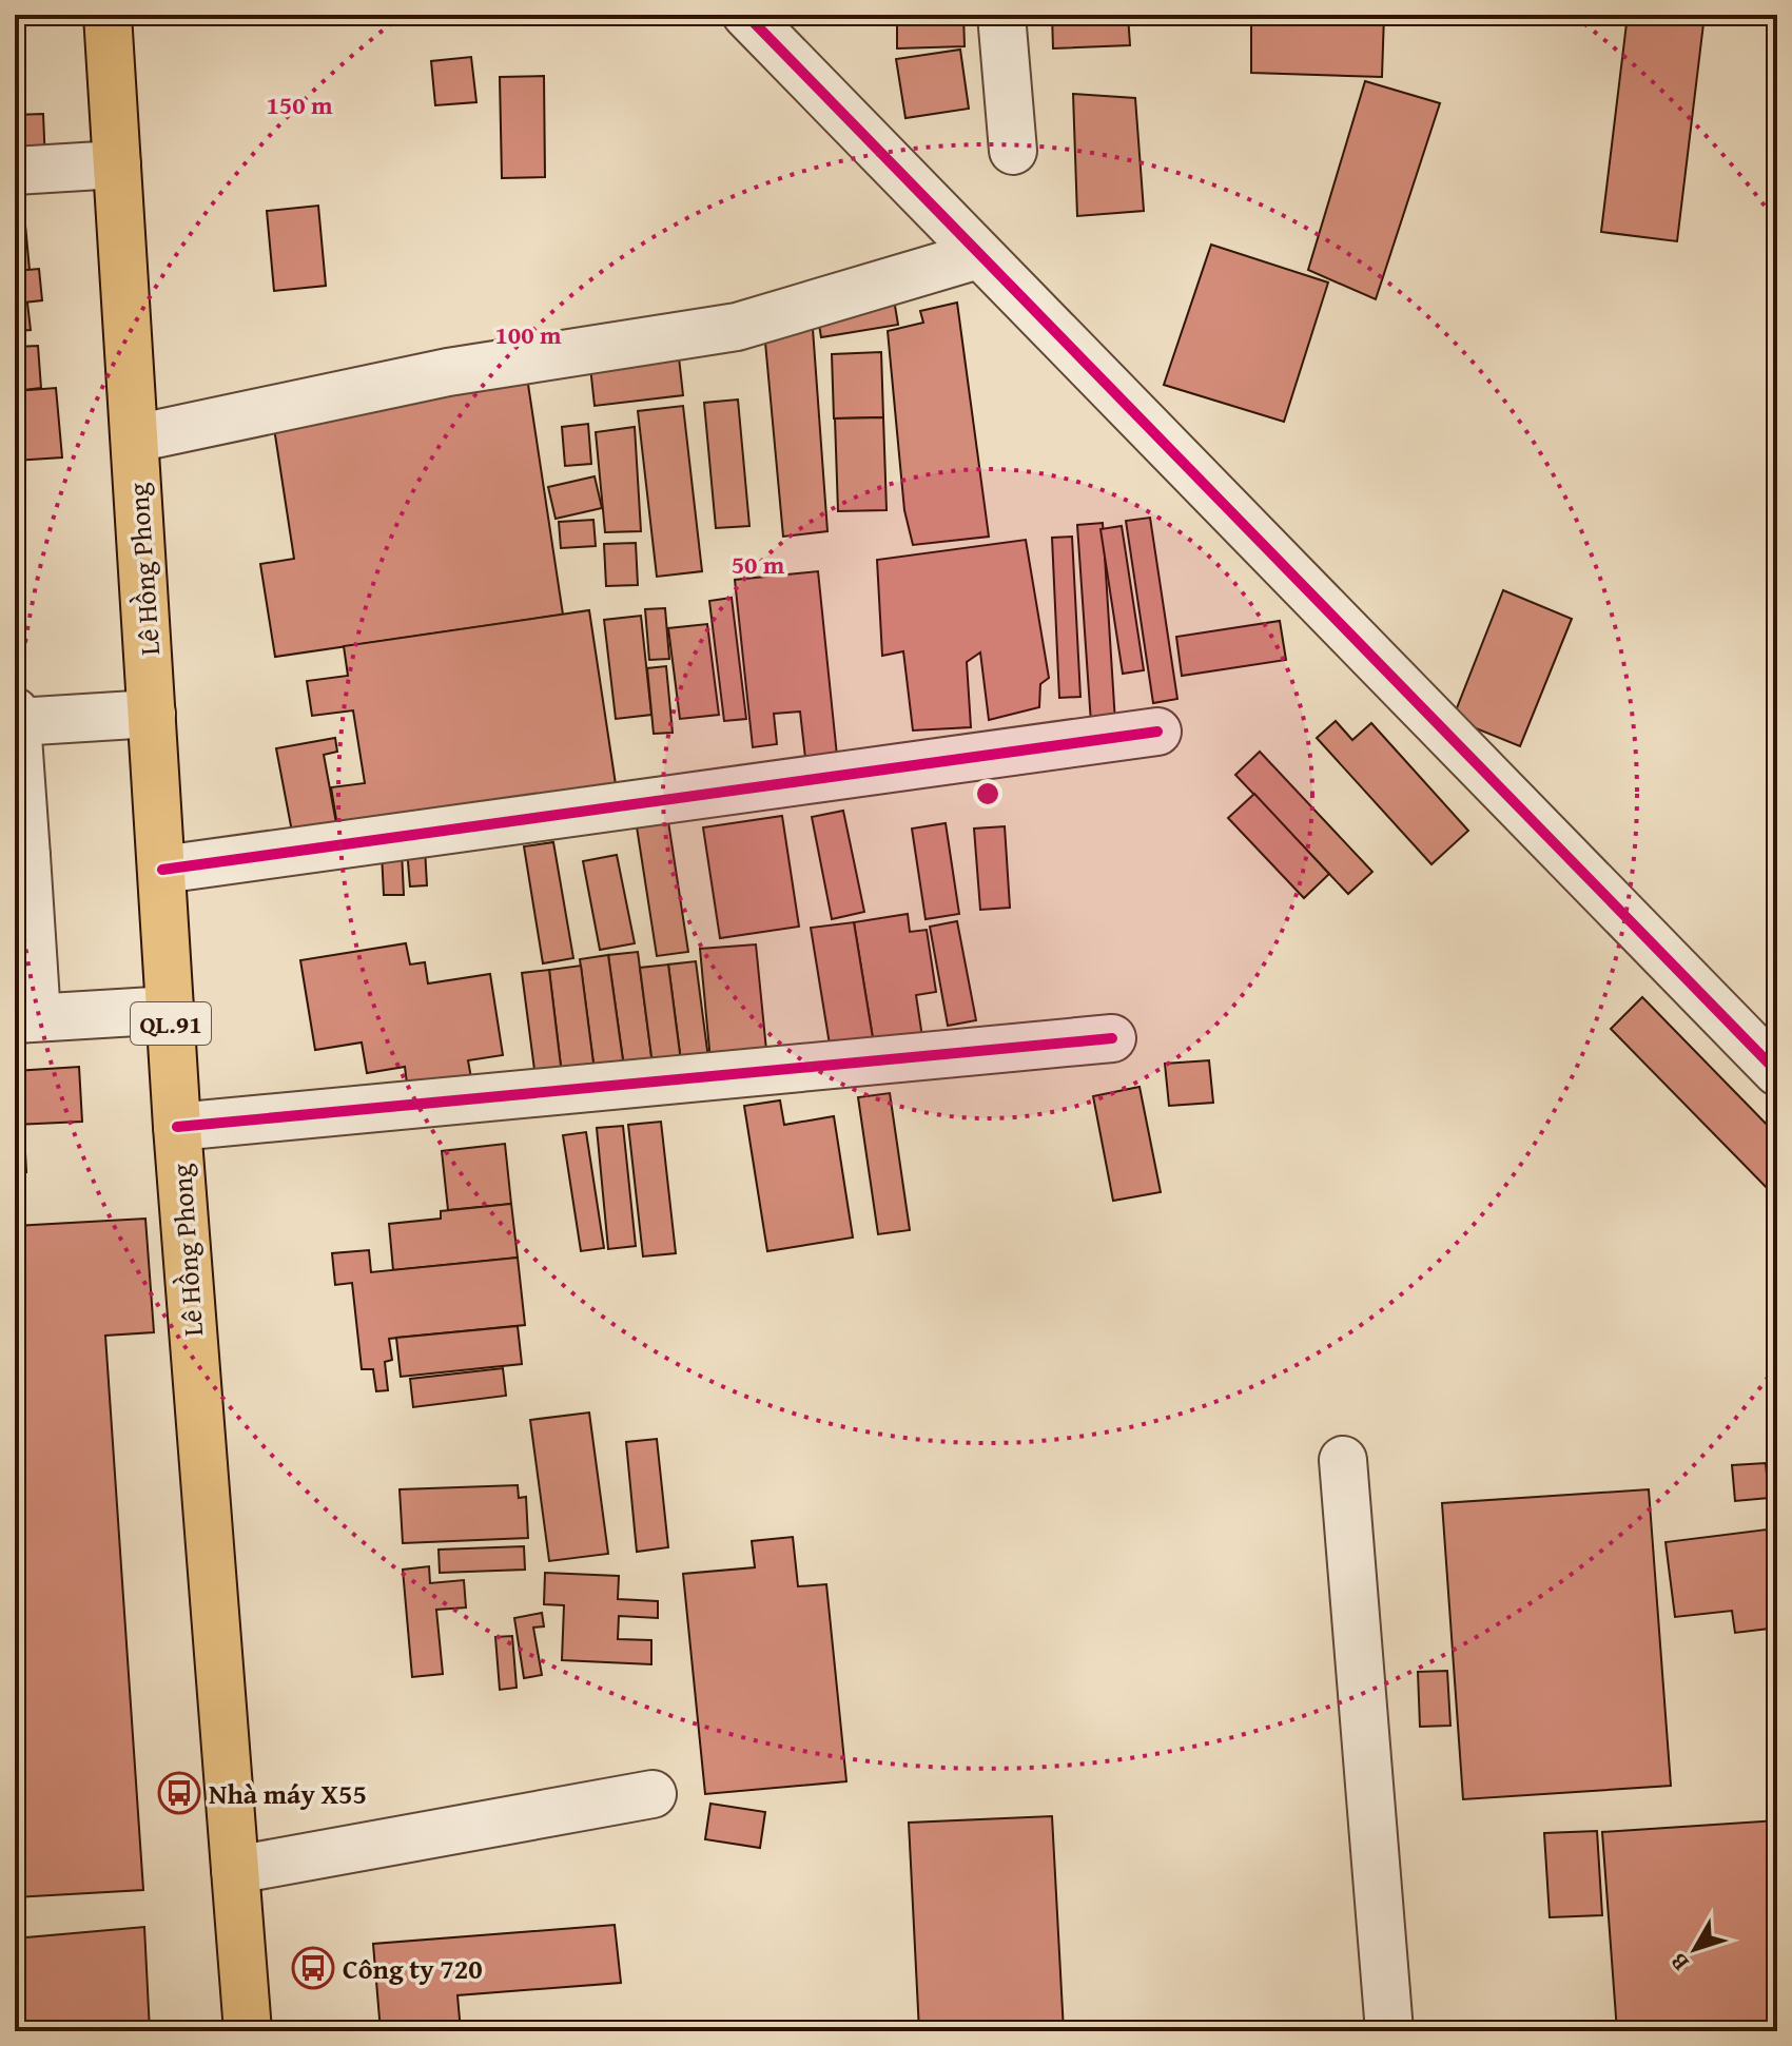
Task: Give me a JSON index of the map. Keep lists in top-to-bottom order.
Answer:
{
  "streets": {
    "highway": ["Lê Hồng Phong", "QL.91"]
  },
  "places": {
    "bus stop": ["Nhà máy X55", "Công ty 720"]
  },
  "north": "bottom left",
  "rings": ["150 m", "100 m", "50 m"]
}
